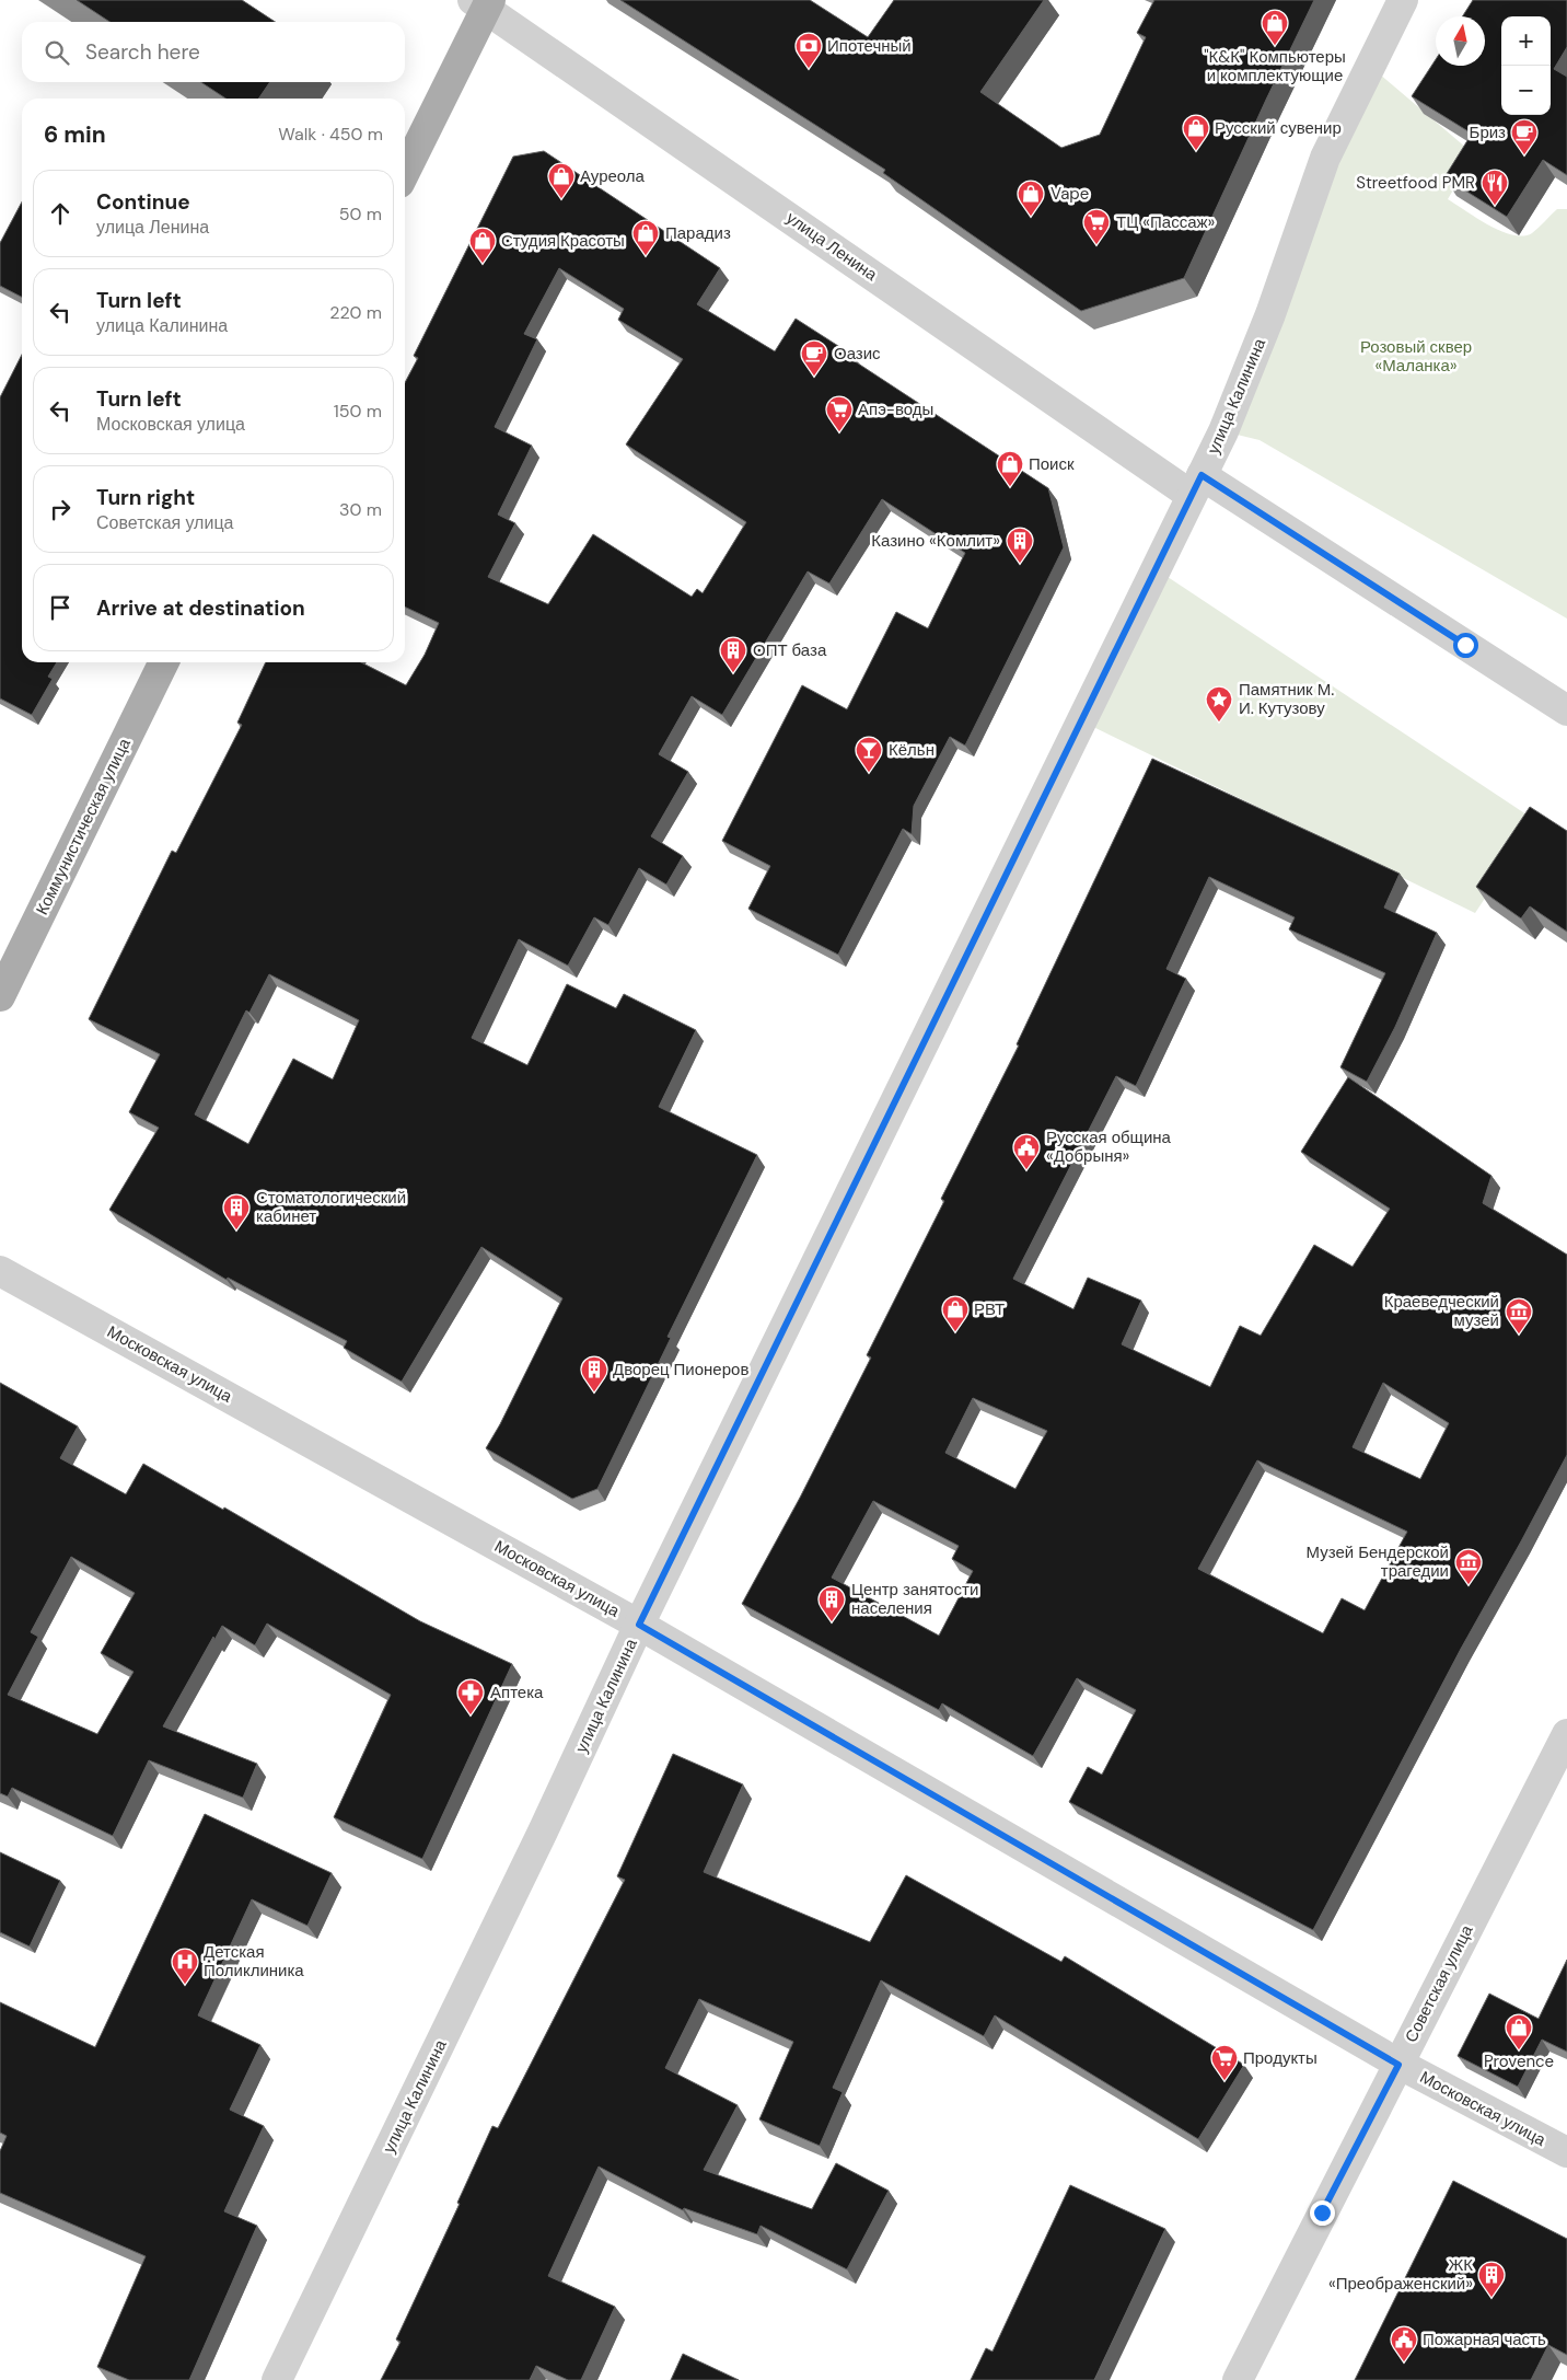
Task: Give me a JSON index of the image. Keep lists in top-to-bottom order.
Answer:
{
  "streets": {
    "main road": ["Коммунистическая улица"],
    "street": [
      "улица Ленина",
      "улица Калинина",
      "Московская улица",
      "Советская улица"
    ]
  },
  "crossings": [
    ["улица Ленина", "улица Калинина"],
    ["улица Калинина", "Московская улица"],
    ["Московская улица", "Советская улица"]
  ],
  "parks": ["Розовый сквер «Маланка»"],
  "places": {
    "shop": [
      "\"К&К\" Компьютеры и комплектующие",
      "Русский сувенир",
      "Ауреола",
      "Vape",
      "Парадиз",
      "Студия Красоты",
      "Поиск",
      "РВТ",
      "Provence"
    ],
    "bank": ["Ипотечный"],
    "cafe": ["Бриз", "Оазис"],
    "restaurant": ["Streetfood PMR"],
    "supermarket": ["ТЦ «Пассаж»", "Апэ-воды", "Продукты"],
    "building": [
      "Казино «Комлит»",
      "ОПТ база",
      "Стоматологический кабинет",
      "Дворец Пионеров",
      "Центр занятости населения",
      "ЖК «Преображенский»"
    ],
    "place": ["Памятник М. И. Кутузову"],
    "bar": ["Кёльн"],
    "public building": ["Русская община «Добрыня»", "Пожарная часть"],
    "museum": ["Краеведческий музей", "Музей Бендерской трагедии"],
    "pharmacy": ["Аптека"],
    "hospital": ["Детская Поликлиника"]
  },
  "north": "top",
  "page": {
    "map_buttons": ["+", "−"],
    "search": "Search here",
    "heading": ["6 min", "Walk · 450 m"],
    "list": [
      ["Continue", "улица Ленина", "50 m"],
      ["Turn left", "улица Калинина", "220 m"],
      ["Turn left", "Московская улица", "150 m"],
      ["Turn right", "Советская улица", "30 m"],
      "Arrive at destination"
    ]
  }
}
